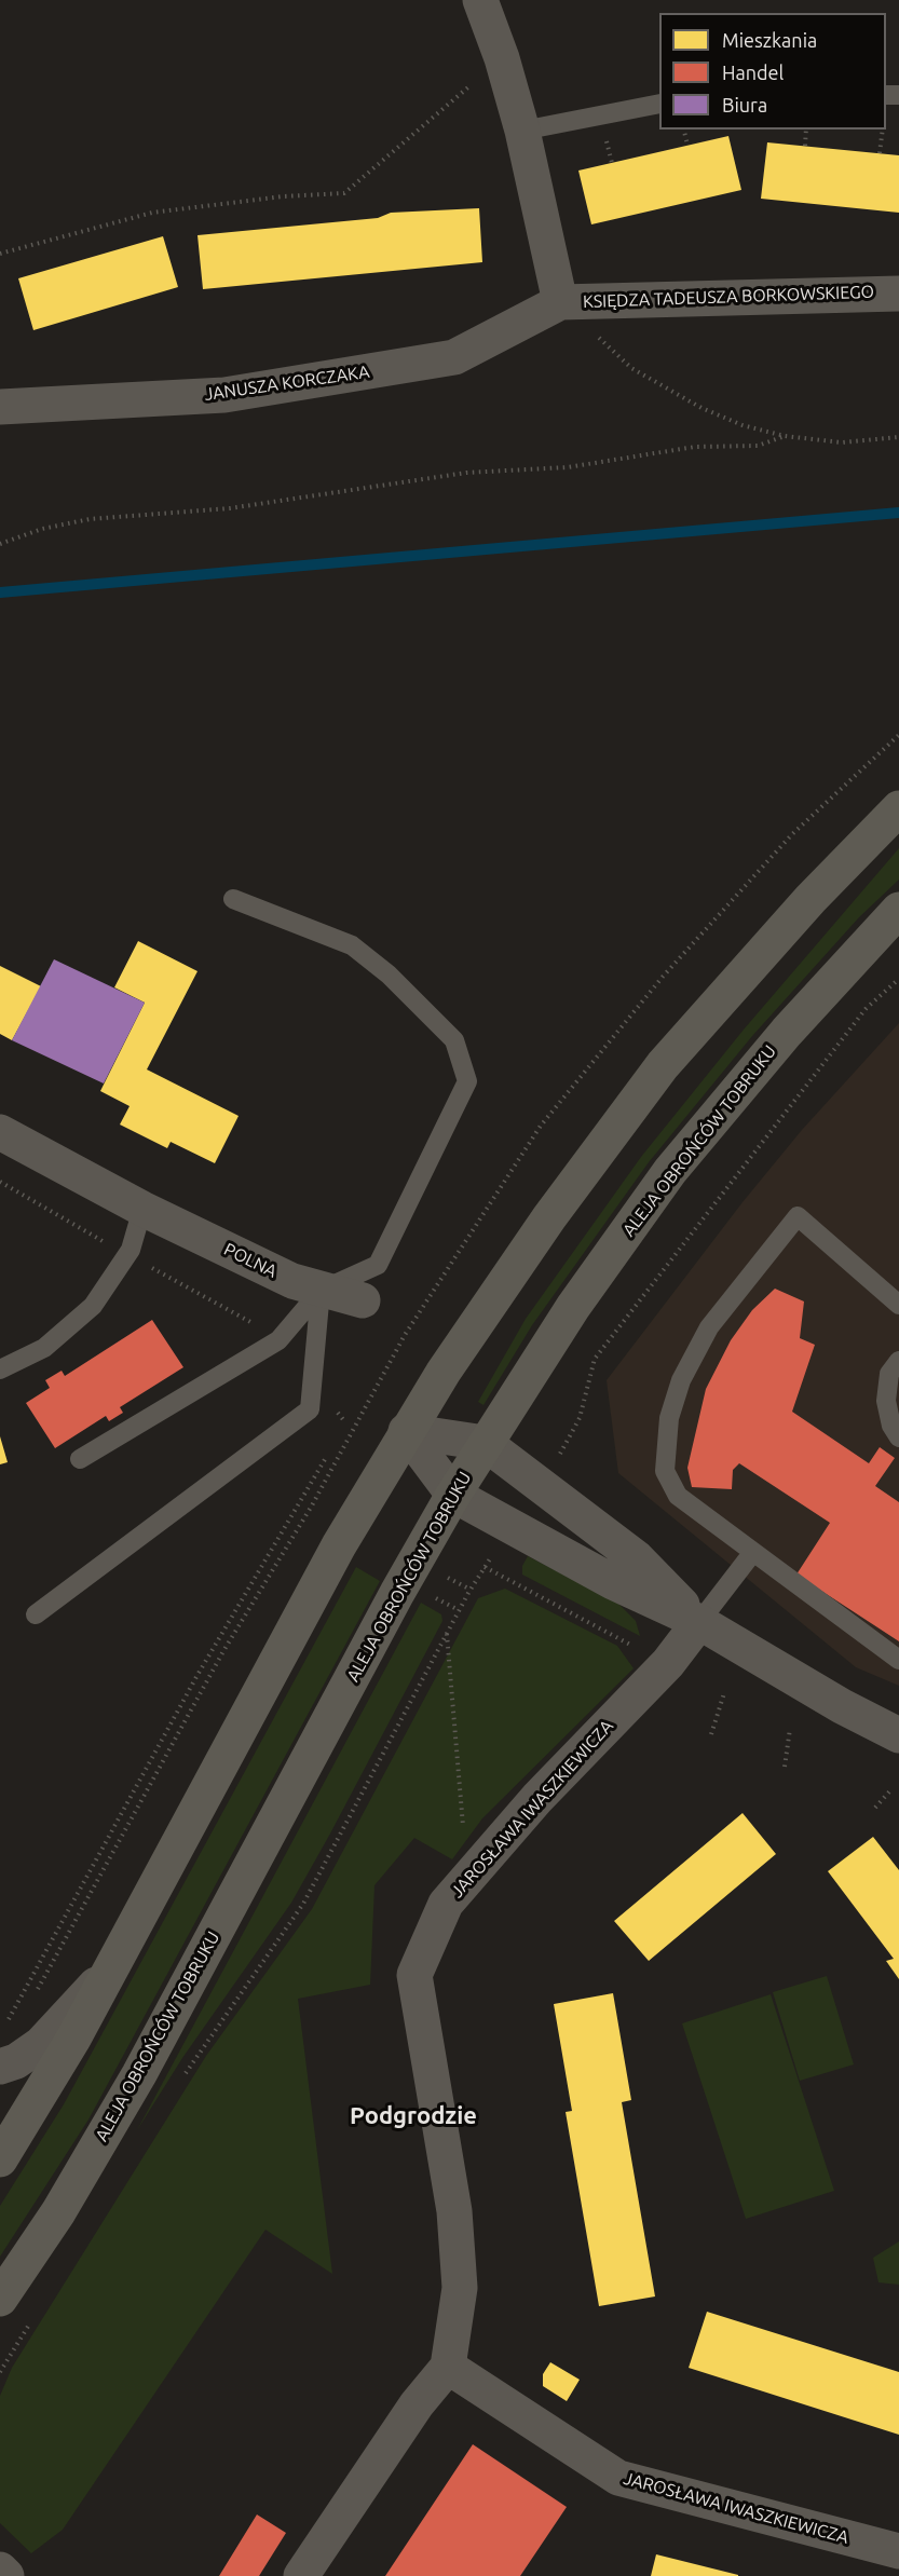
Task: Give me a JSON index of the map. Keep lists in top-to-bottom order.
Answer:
{
  "streets": {
    "main road": ["ALEJA OBROŃCÓW TOBRUKU"],
    "street": [
      "KSIĘDZA TADEUSZA BORKOWSKIEGO",
      "JANUSZA KORCZAKA",
      "POLNA",
      "JAROSŁAWA IWASZKIEWICZA"
    ]
  },
  "crossings": [
    ["KSIĘDZA TADEUSZA BORKOWSKIEGO", "JANUSZA KORCZAKA"]
  ],
  "districts": ["Podgrodzie"],
  "legend": ["Mieszkania", "Handel", "Biura"]
}
